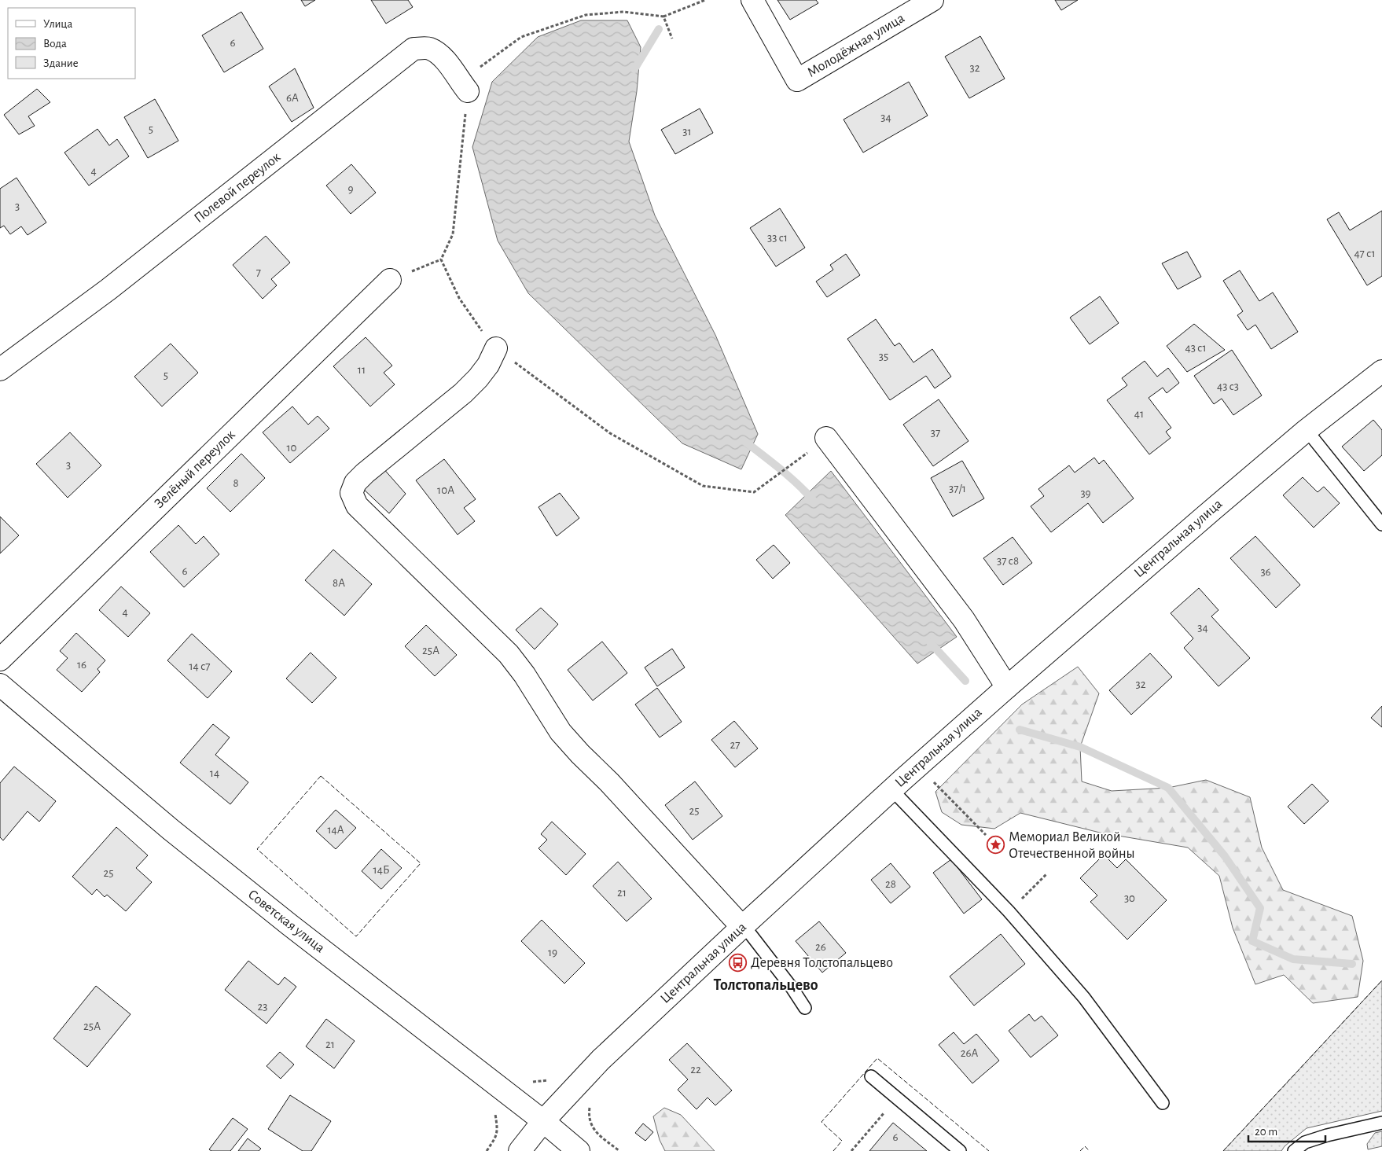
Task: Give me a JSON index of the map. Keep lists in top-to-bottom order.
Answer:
{
  "streets": {
    "street": [
      "Молодёжная улица",
      "Полевой переулок",
      "Зелёный переулок",
      "Центральная улица",
      "Советская улица"
    ]
  },
  "crossings": [
    ["Центральная улица", "Советская улица"]
  ],
  "districts": ["Толстопальцево"],
  "places": {
    "place": ["Мемориал Великой Отечественной войны"],
    "bus stop": ["Деревня Толстопальцево"]
  },
  "house_numbers": [
    "6",
    "32",
    "6А",
    "34",
    "5",
    "31",
    "4",
    "9",
    "3",
    "33 с1",
    "47 с1",
    "7",
    "43 с1",
    "35",
    "11",
    "5",
    "43 с3",
    "41",
    "37",
    "10",
    "3",
    "8",
    "37/1",
    "10А",
    "39",
    "37 с8",
    "6",
    "36",
    "8А",
    "4",
    "34",
    "25А",
    "16",
    "14 с7",
    "32",
    "27",
    "14",
    "25",
    "14А",
    "14Б",
    "25",
    "28",
    "21",
    "30",
    "26",
    "19",
    "23",
    "25А",
    "21",
    "26А",
    "22",
    "6"
  ],
  "legend": ["Улица", "Вода", "Здание"],
  "scale_bar": "20 m"
}
